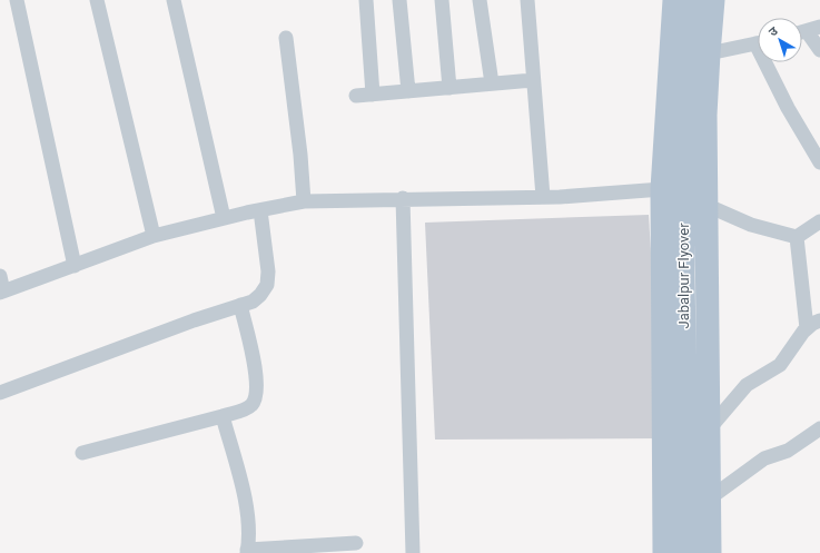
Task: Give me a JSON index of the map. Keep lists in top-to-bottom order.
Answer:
{
  "streets": {
    "main road": ["Jabalpur Flyover"]
  },
  "north": "top left"
}
